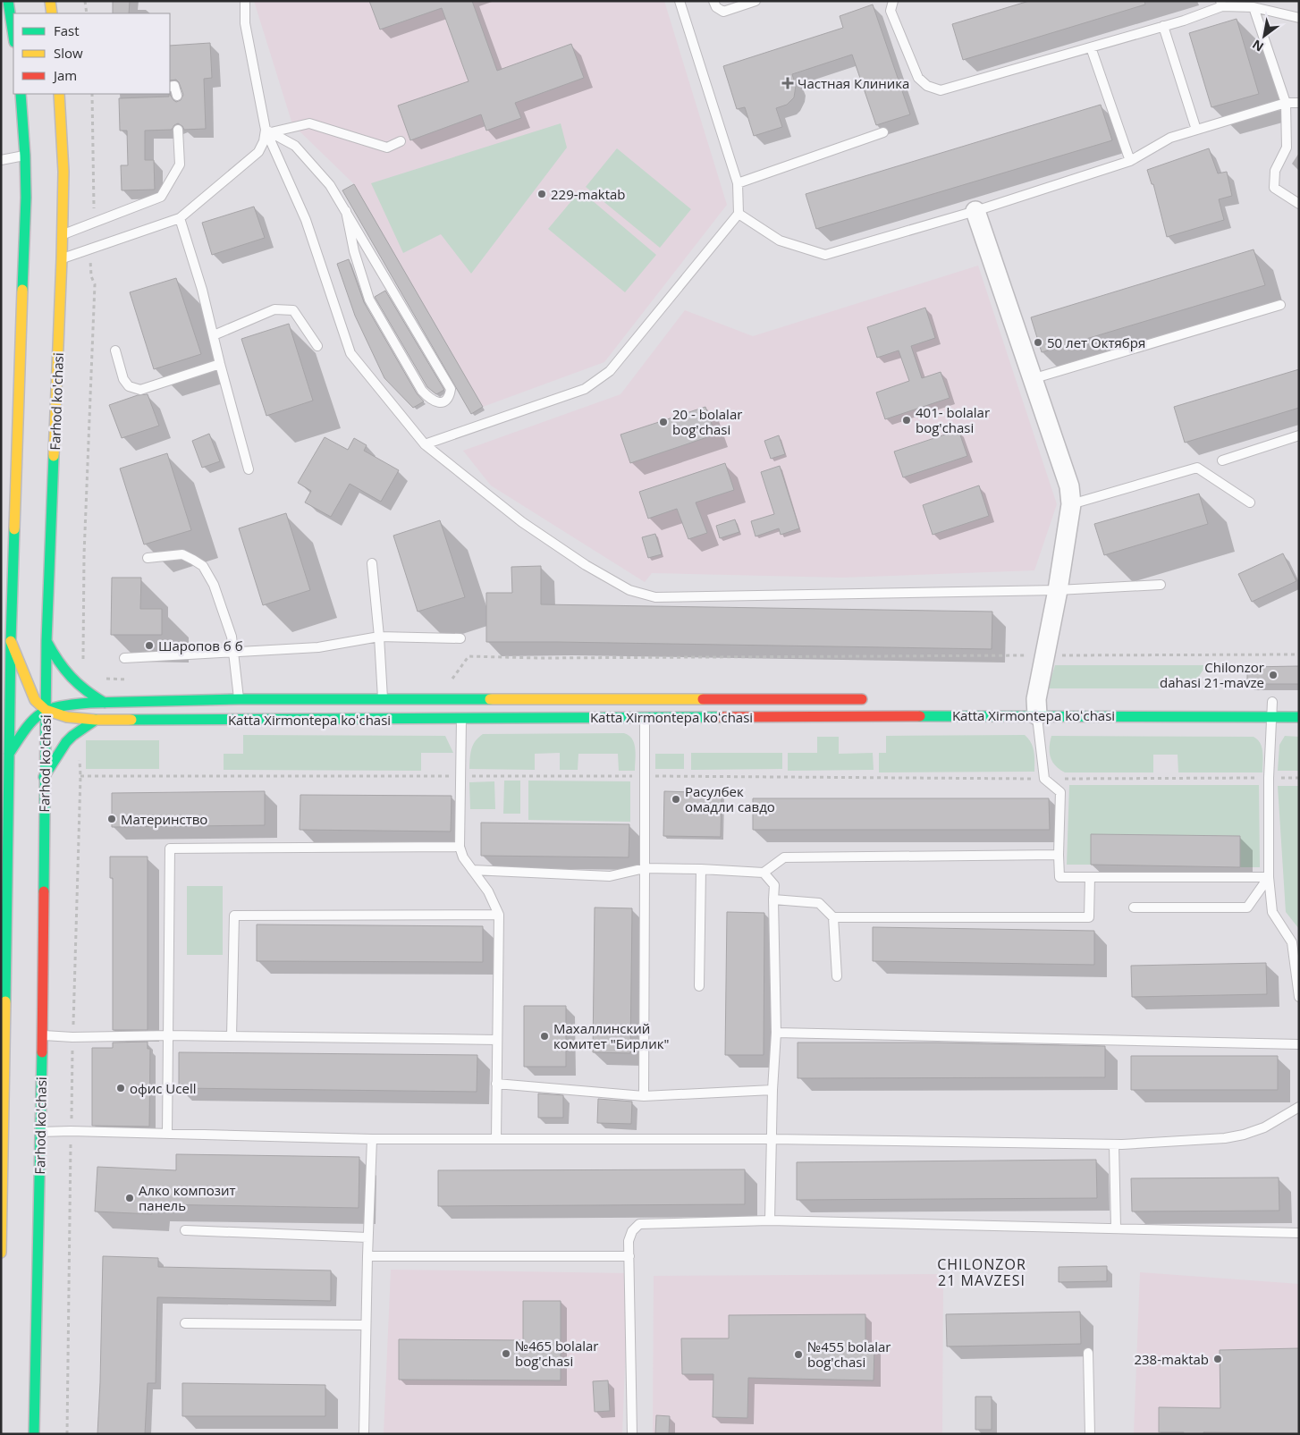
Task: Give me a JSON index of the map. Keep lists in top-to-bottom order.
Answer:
{
  "streets": {
    "main road": ["Farhod ko'chasi", "Katta Xirmontepa koʻchasi"]
  },
  "crossings": [
    ["Farhod ko'chasi", "Katta Xirmontepa koʻchasi"]
  ],
  "districts": ["CHILONZOR 21 MAVZESI"],
  "places": {
    "health": ["Частная Клиника"],
    "other": [
      "229-maktab",
      "50 лет Октября",
      "401- bolalar bog'chasi",
      "20 - bolalar bog'chasi",
      "Шаропов б б",
      "Chilonzor dahasi 21-mavze",
      "Расулбек омадли савдо",
      "Материнство",
      "Махаллинский комитет \"Бирлик\"",
      "офис Ucell",
      "Алко композит панель",
      "№465 bolalar bog'chasi",
      "№455 bolalar bog'chasi",
      "238-maktab"
    ]
  },
  "legend": ["Fast", "Slow", "Jam"],
  "north": "bottom left"
}
